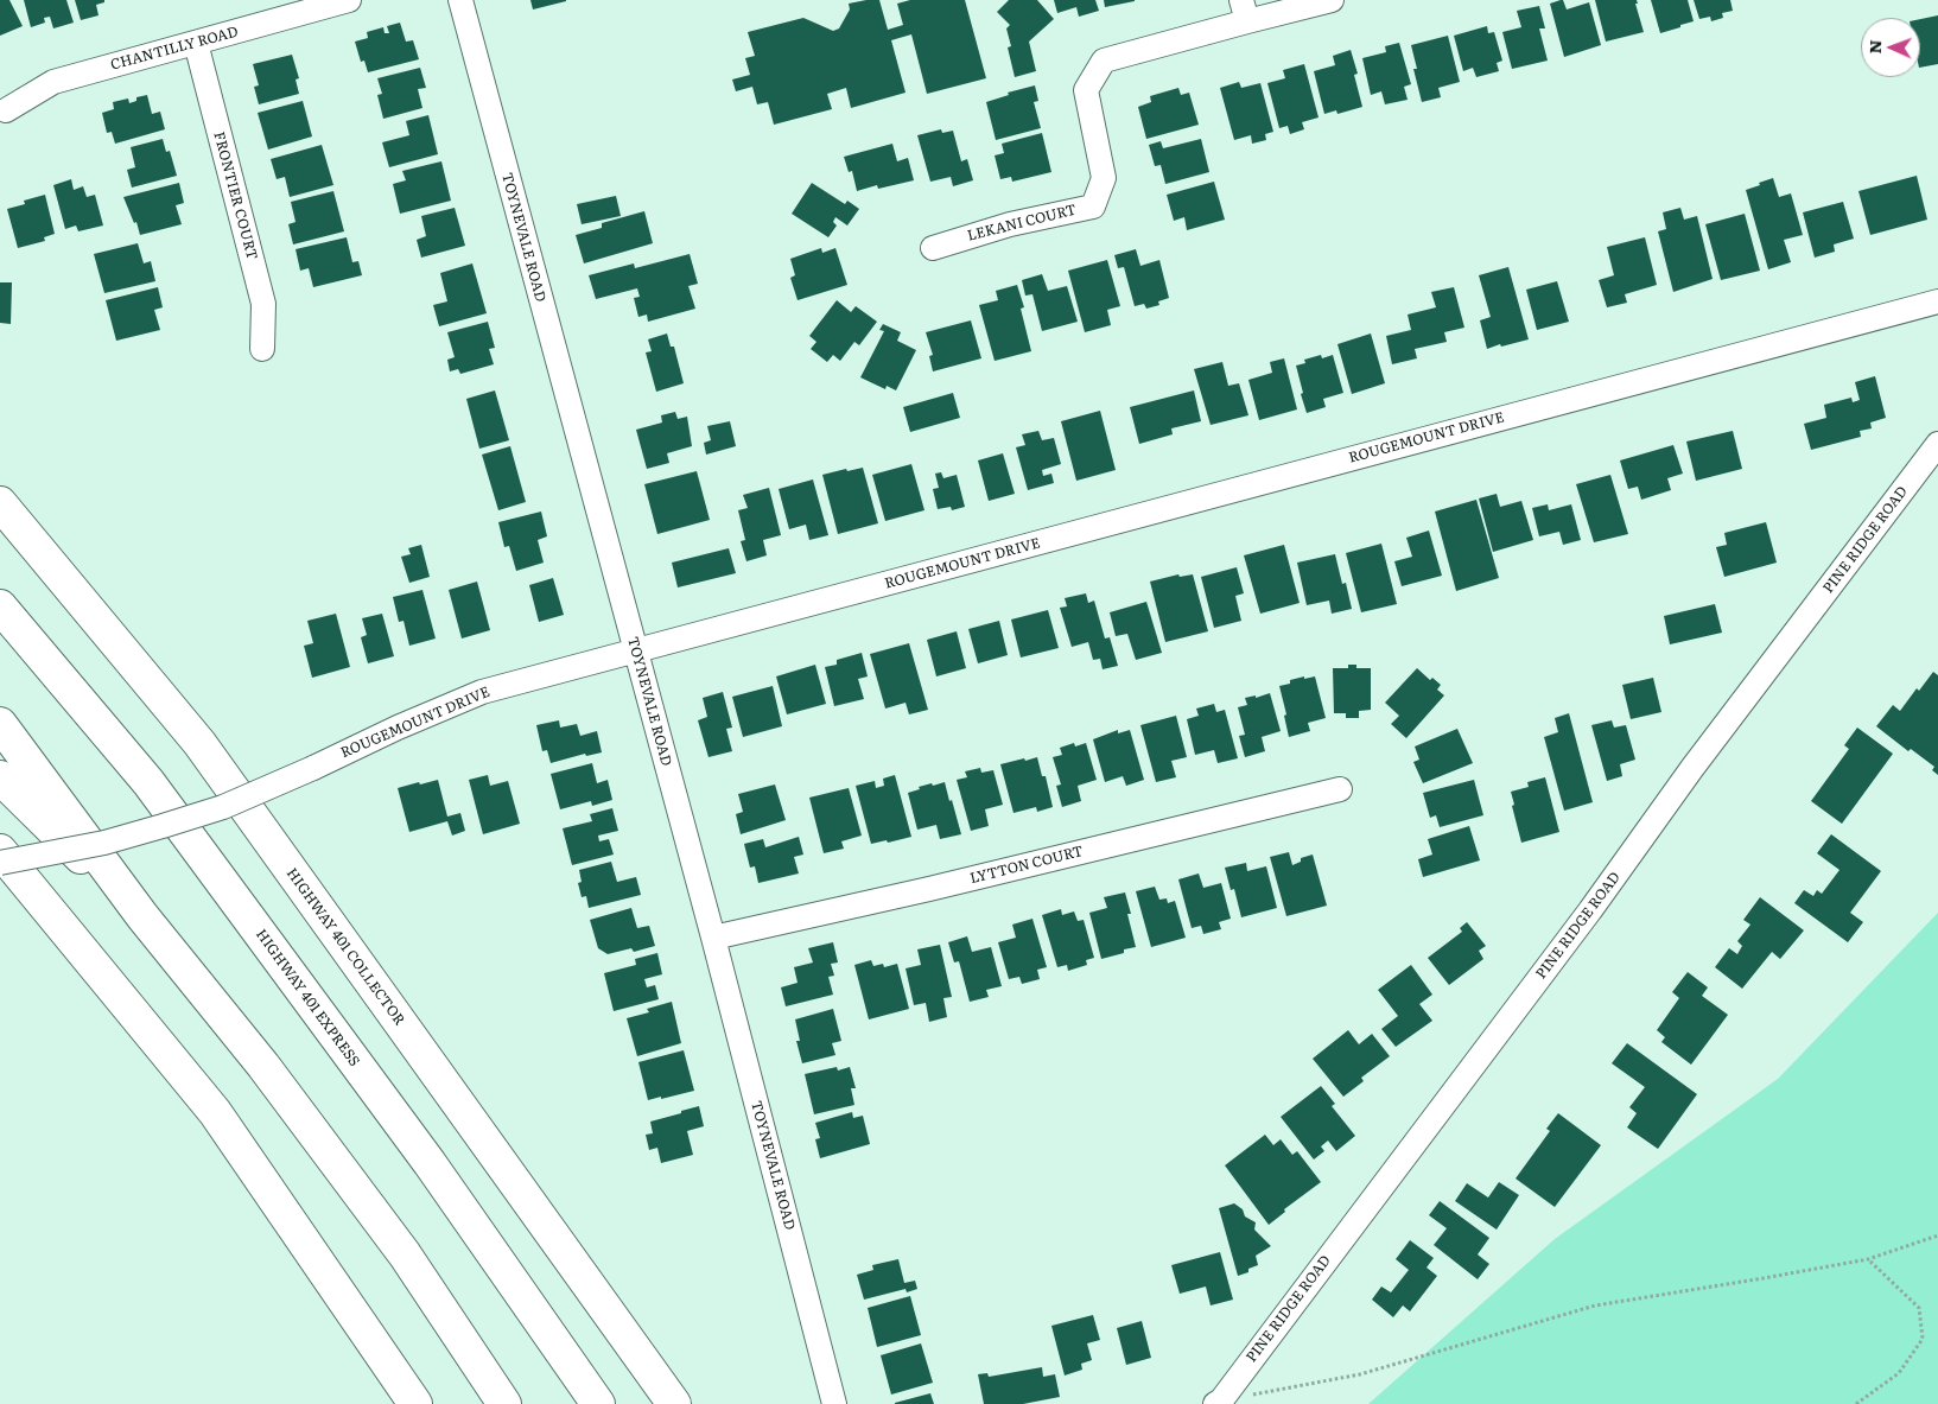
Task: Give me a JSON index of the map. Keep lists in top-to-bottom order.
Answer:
{
  "streets": {
    "highway": ["HIGHWAY 401 COLLECTOR", "HIGHWAY 401 EXPRESS"],
    "street": [
      "CHANTILLY ROAD",
      "FRONTIER COURT",
      "LEKANI COURT",
      "TOYNEVALE ROAD",
      "ROUGEMOUNT DRIVE",
      "PINE RIDGE ROAD",
      "LYTTON COURT"
    ]
  },
  "crossings": [
    ["CHANTILLY ROAD", "FRONTIER COURT"],
    ["TOYNEVALE ROAD", "ROUGEMOUNT DRIVE"],
    ["TOYNEVALE ROAD", "LYTTON COURT"]
  ],
  "north": "left"
}
